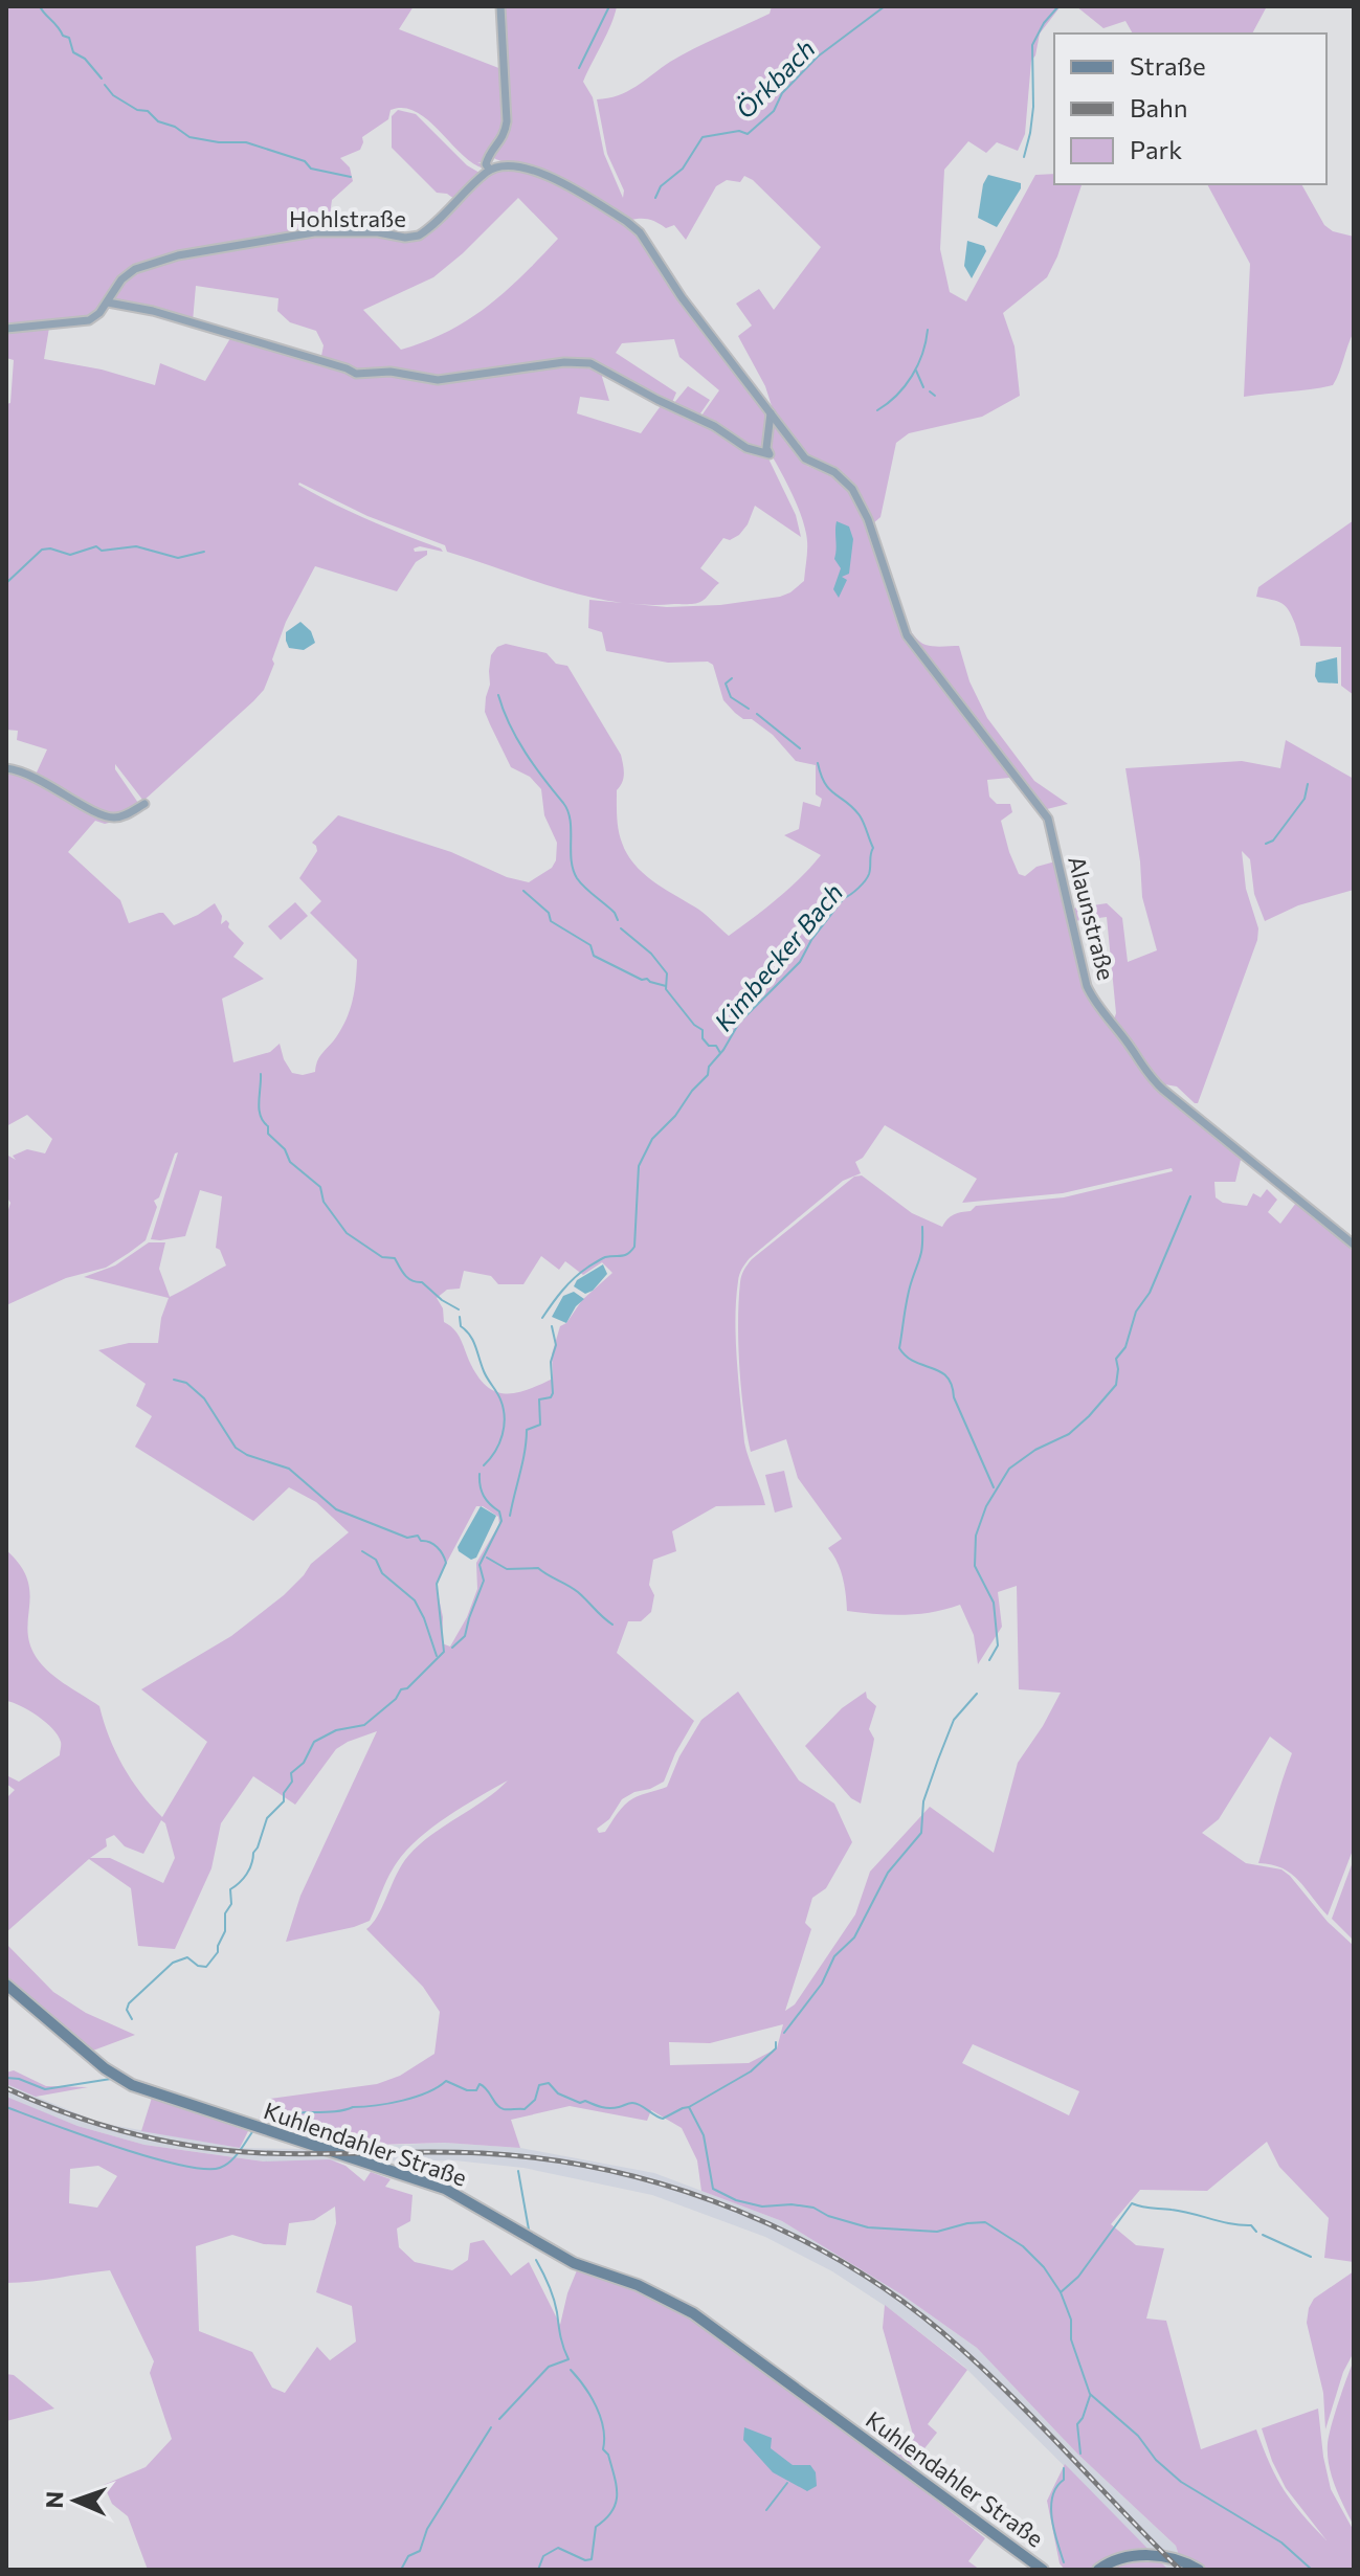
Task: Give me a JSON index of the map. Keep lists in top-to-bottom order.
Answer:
{
  "streets": {
    "main road": ["Kuhlendahler Straße"],
    "street": ["Hohlstraße", "Alaunstraße"]
  },
  "water": ["Örkbach", "Kimbecker Bach"],
  "legend": ["Straße", "Bahn", "Park"],
  "north": "left"
}
